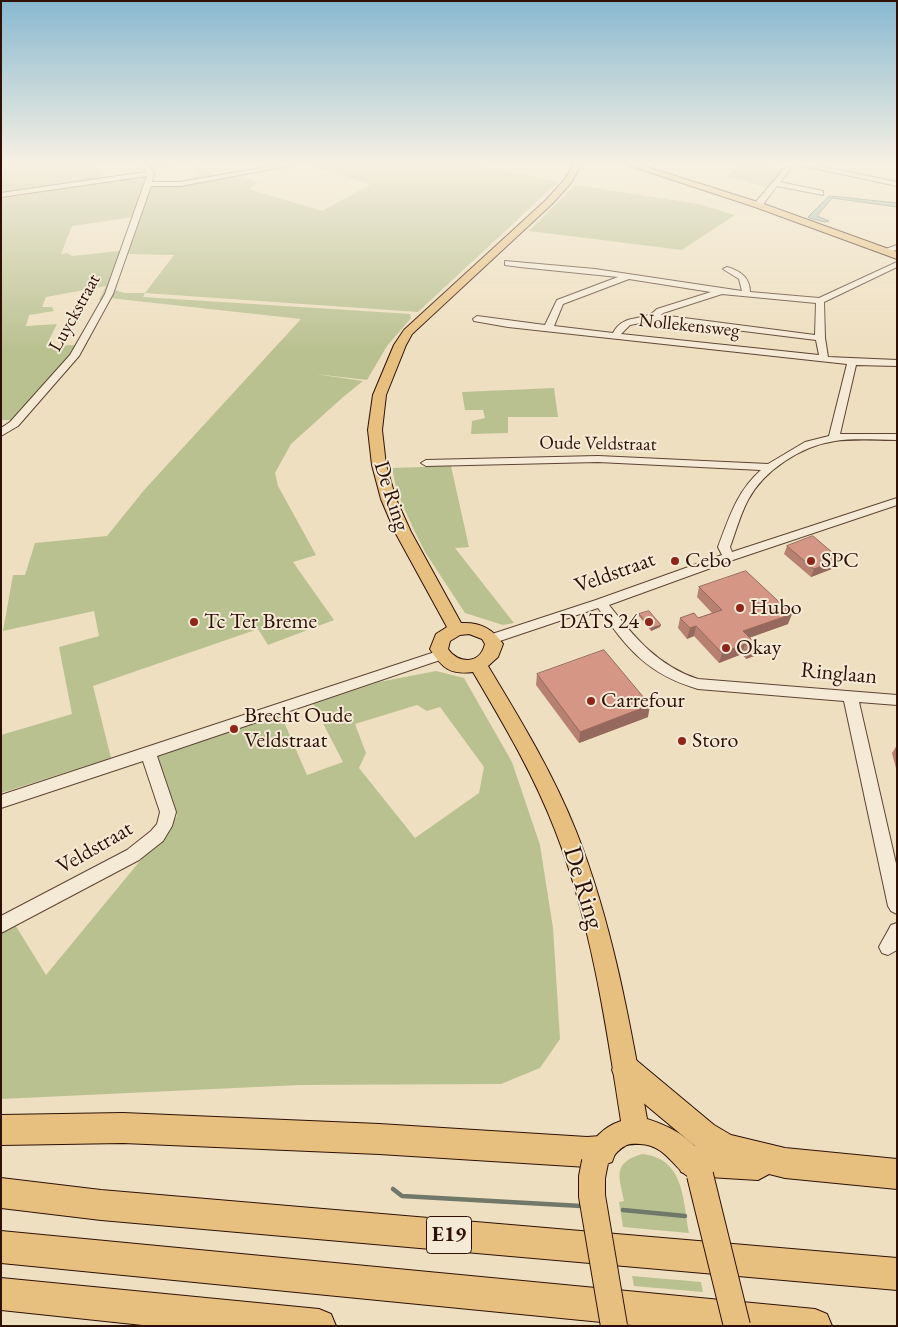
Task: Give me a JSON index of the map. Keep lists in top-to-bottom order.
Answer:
{
  "streets": {
    "highway": ["E19"],
    "main road": ["De Ring"],
    "street": [
      "Luyckstraat",
      "Nollekensweg",
      "Oude Veldstraat",
      "Veldstraat",
      "Ringlaan"
    ]
  },
  "crossings": [
    ["De Ring", "Veldstraat"],
    ["Veldstraat", "Ringlaan"]
  ],
  "places": [
    "Cebo",
    "SPC",
    "Hubo",
    "Tc Ter Breme",
    "DATS 24",
    "Okay",
    "Carrefour",
    "Brecht Oude Veldstraat",
    "Storo"
  ]
}
